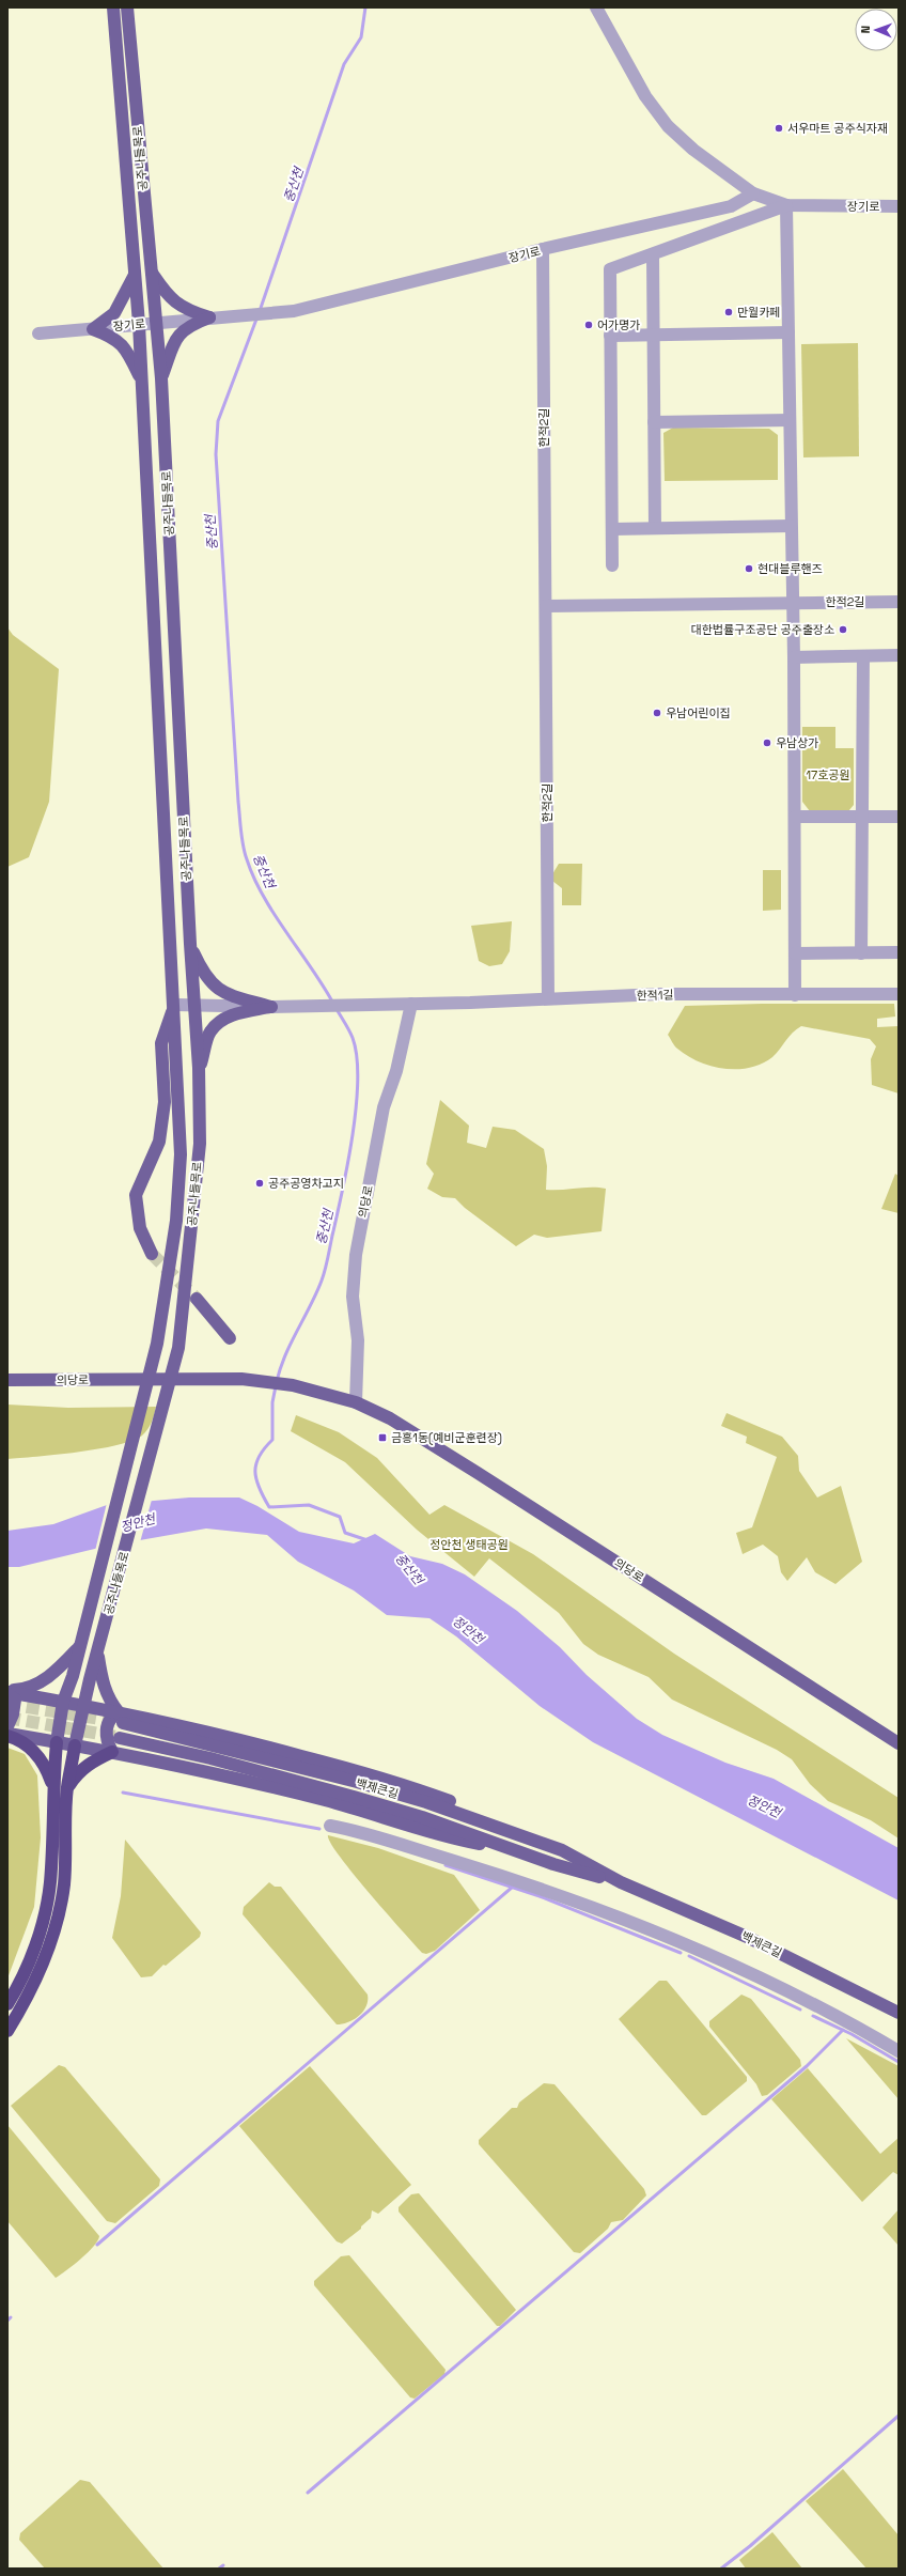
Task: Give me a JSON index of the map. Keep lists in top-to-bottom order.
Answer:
{
  "streets": {
    "main road": ["공주나들목로", "의당로", "백제큰길"],
    "street": ["장기로", "한적2길", "한적1길"]
  },
  "crossings": [
    ["공주나들목로", "장기로"],
    ["공주나들목로", "한적1길"],
    ["공주나들목로", "백제큰길"],
    ["장기로", "한적2길"],
    ["한적2길", "한적1길"],
    ["한적1길", "의당로"]
  ],
  "water": ["중산천", "정안천"],
  "parks": ["17호공원", "정안천 생태공원"],
  "places": {
    "other": [
      "서우마트 공주식자재",
      "만월카페",
      "어가명가",
      "현대블루핸즈",
      "대한법률구조공단 공주출장소",
      "우남어린이집",
      "우남상가",
      "공주공영차고지"
    ],
    "transit": ["금흥1동(예비군훈련장)"]
  },
  "north": "left"
}
